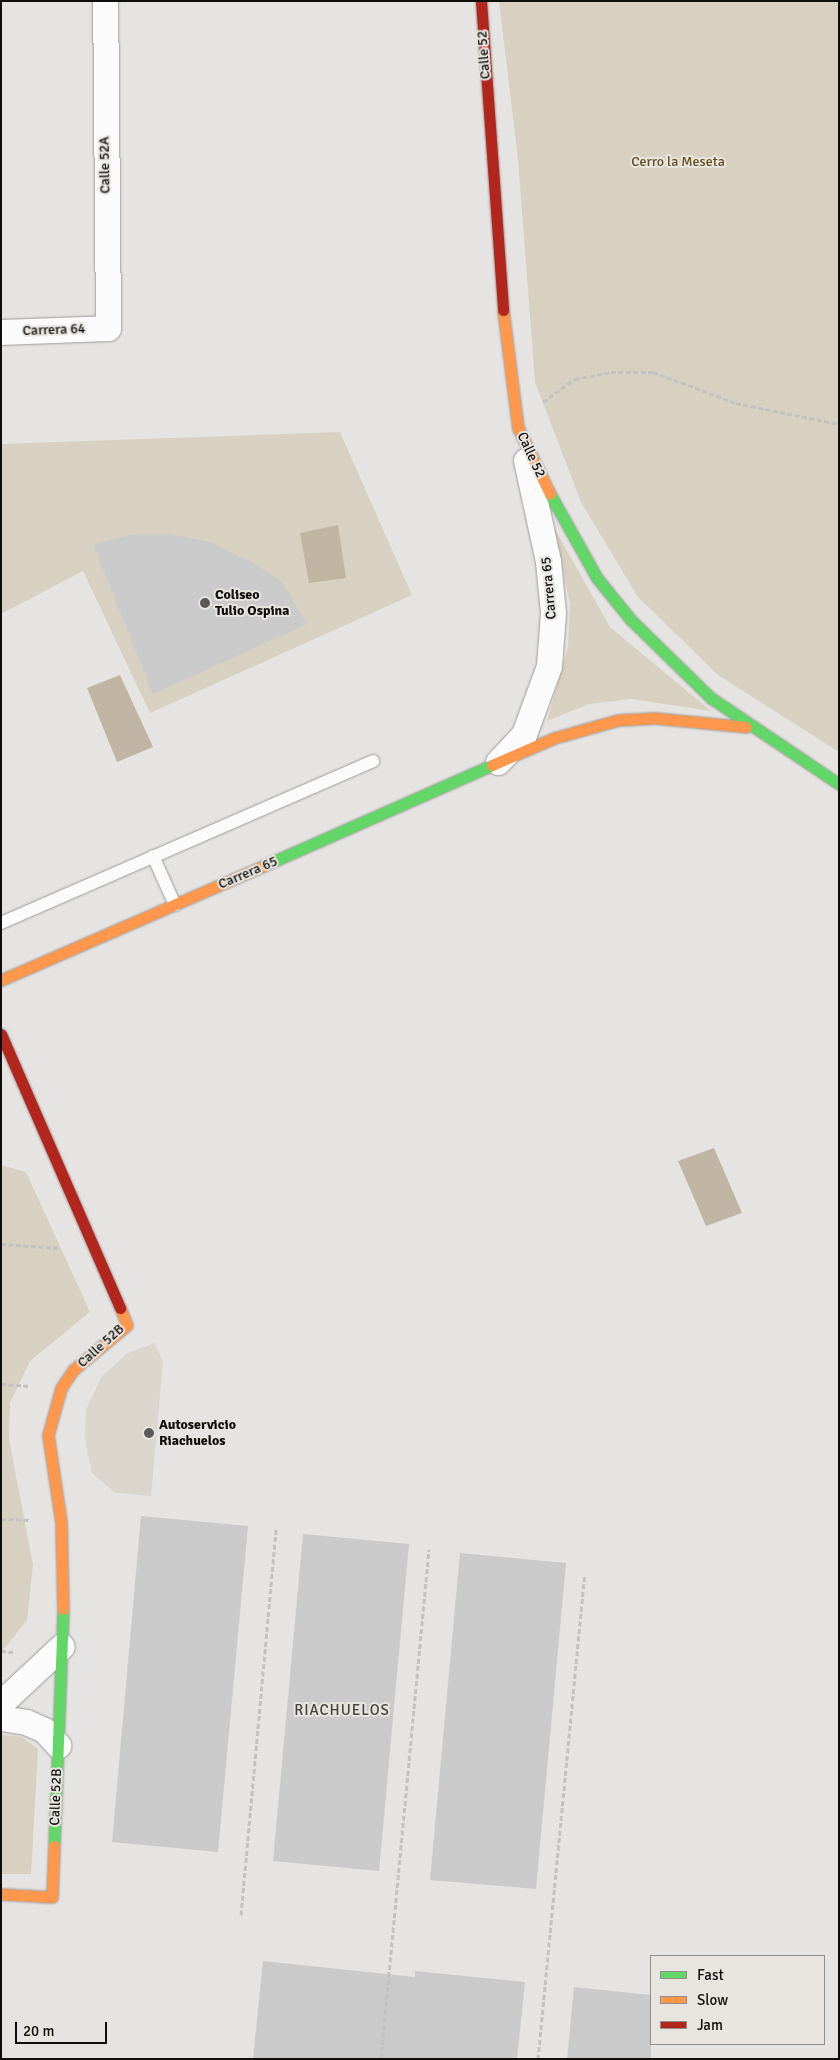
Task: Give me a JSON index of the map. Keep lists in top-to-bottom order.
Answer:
{
  "streets": {
    "street": [
      "Calle 52",
      "Calle 52A",
      "Carrera 64",
      "Carrera 65",
      "Calle 52B"
    ]
  },
  "crossings": [
    ["Calle 52", "Carrera 65"],
    ["Calle 52A", "Carrera 64"]
  ],
  "districts": ["RIACHUELOS"],
  "parks": ["Cerro la Meseta"],
  "places": ["Coliseo Tulio Ospina", "Autoservicio Riachuelos"],
  "legend": ["Fast", "Slow", "Jam"],
  "scale_bar": "20 m"
}
